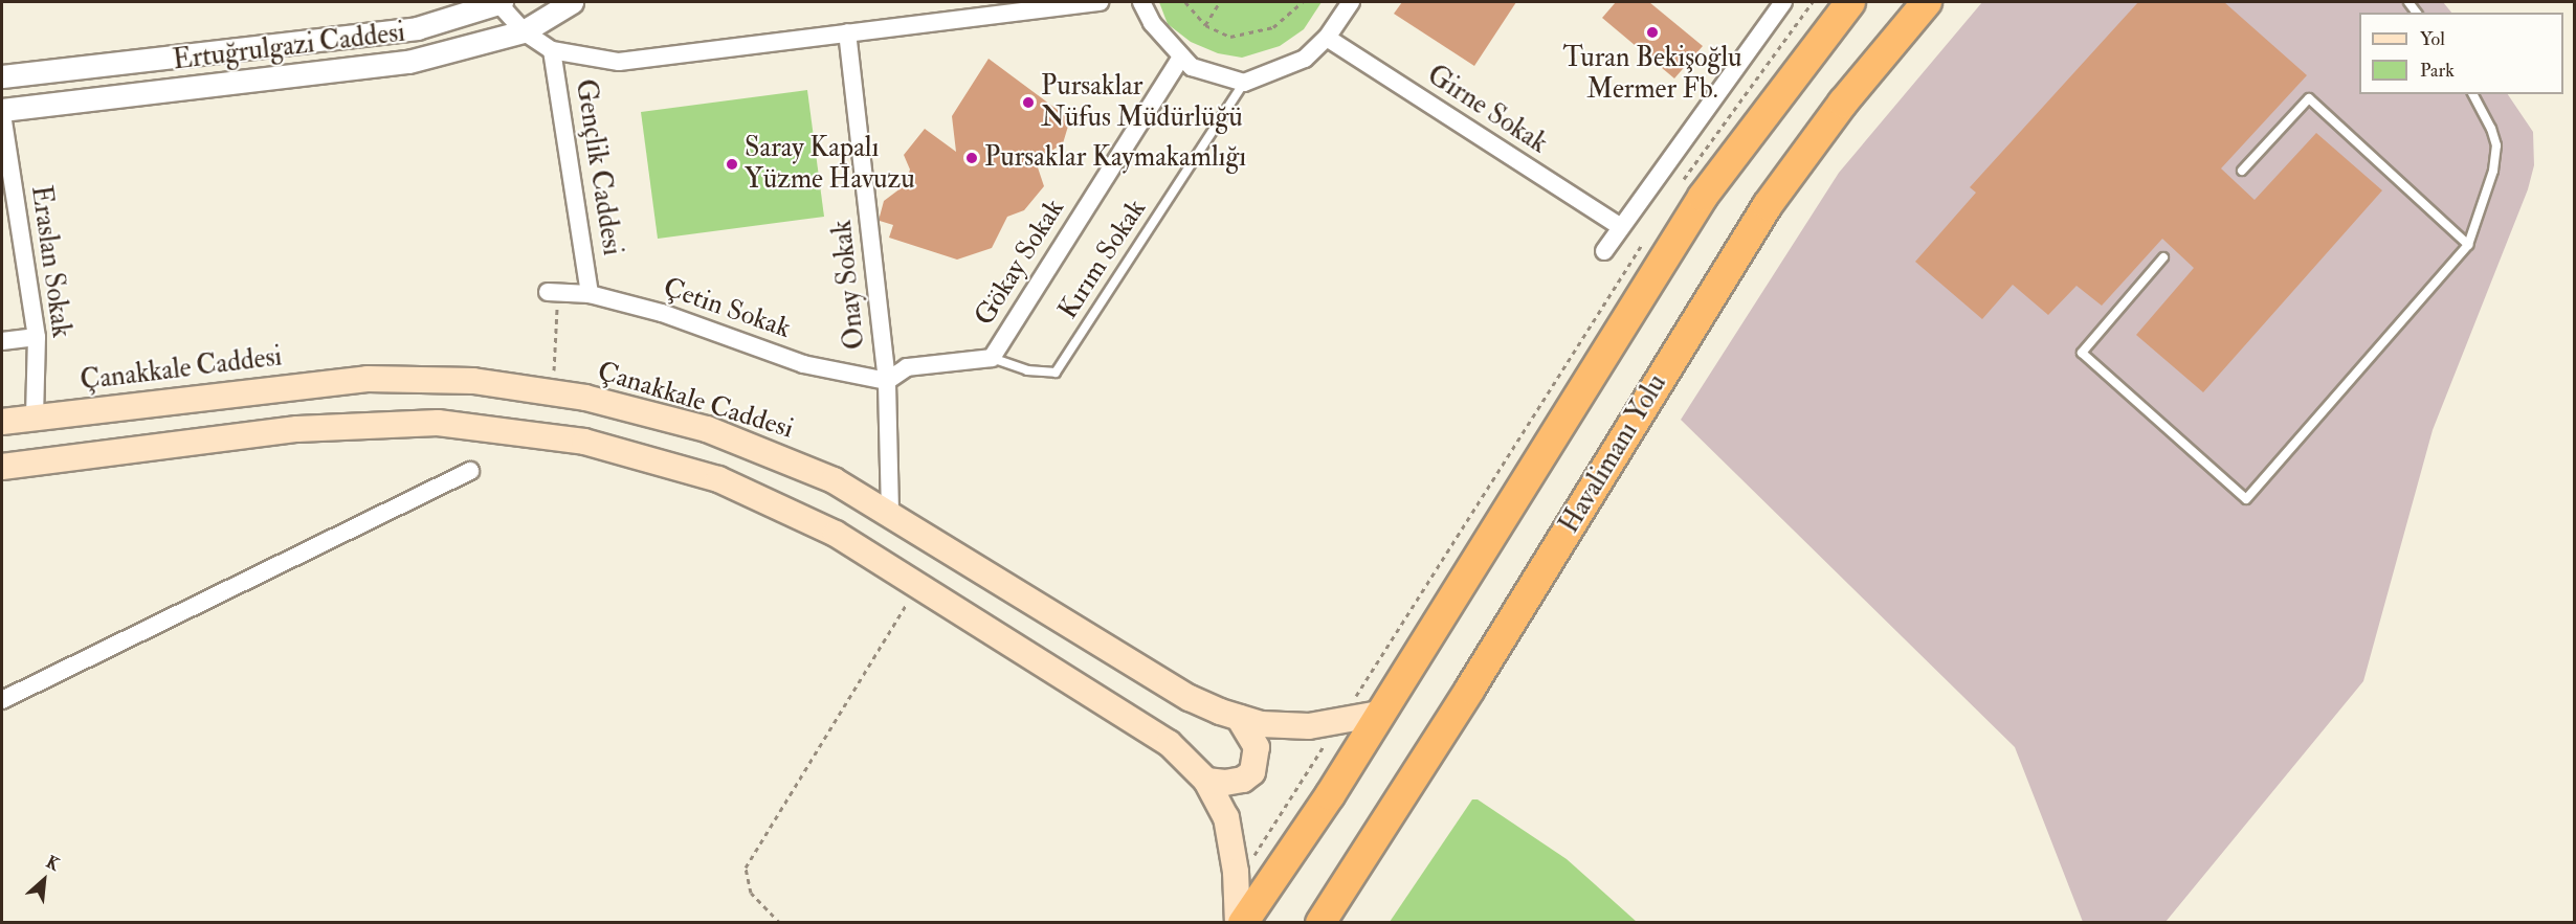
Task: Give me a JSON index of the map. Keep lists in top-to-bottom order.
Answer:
{
  "streets": {
    "highway": ["Havalimanı Yolu"],
    "main road": ["Çanakkale Caddesi"],
    "street": [
      "Ertuğrulgazi Caddesi",
      "Girne Sokak",
      "Gençlik Caddesi",
      "Eraslan Sokak",
      "Gökay Sokak",
      "Onay Sokak",
      "Çetin Sokak"
    ],
    "lane": ["Kırım Sokak"]
  },
  "crossings": [
    ["Ertuğrulgazi Caddesi", "Eraslan Sokak"],
    ["Gençlik Caddesi", "Çetin Sokak"],
    ["Kırım Sokak", "Gökay Sokak"],
    ["Eraslan Sokak", "Çanakkale Caddesi"],
    ["Gökay Sokak", "Onay Sokak"],
    ["Gökay Sokak", "Çetin Sokak"],
    ["Onay Sokak", "Çetin Sokak"]
  ],
  "places": [
    "Turan Bekişoğlu Mermer Fb.",
    "Pursaklar Nüfus Müdürlüğü",
    "Pursaklar Kaymakamlığı",
    "Saray Kapalı Yüzme Havuzu"
  ],
  "legend": ["Yol", "Park"],
  "north": "top right"
}
